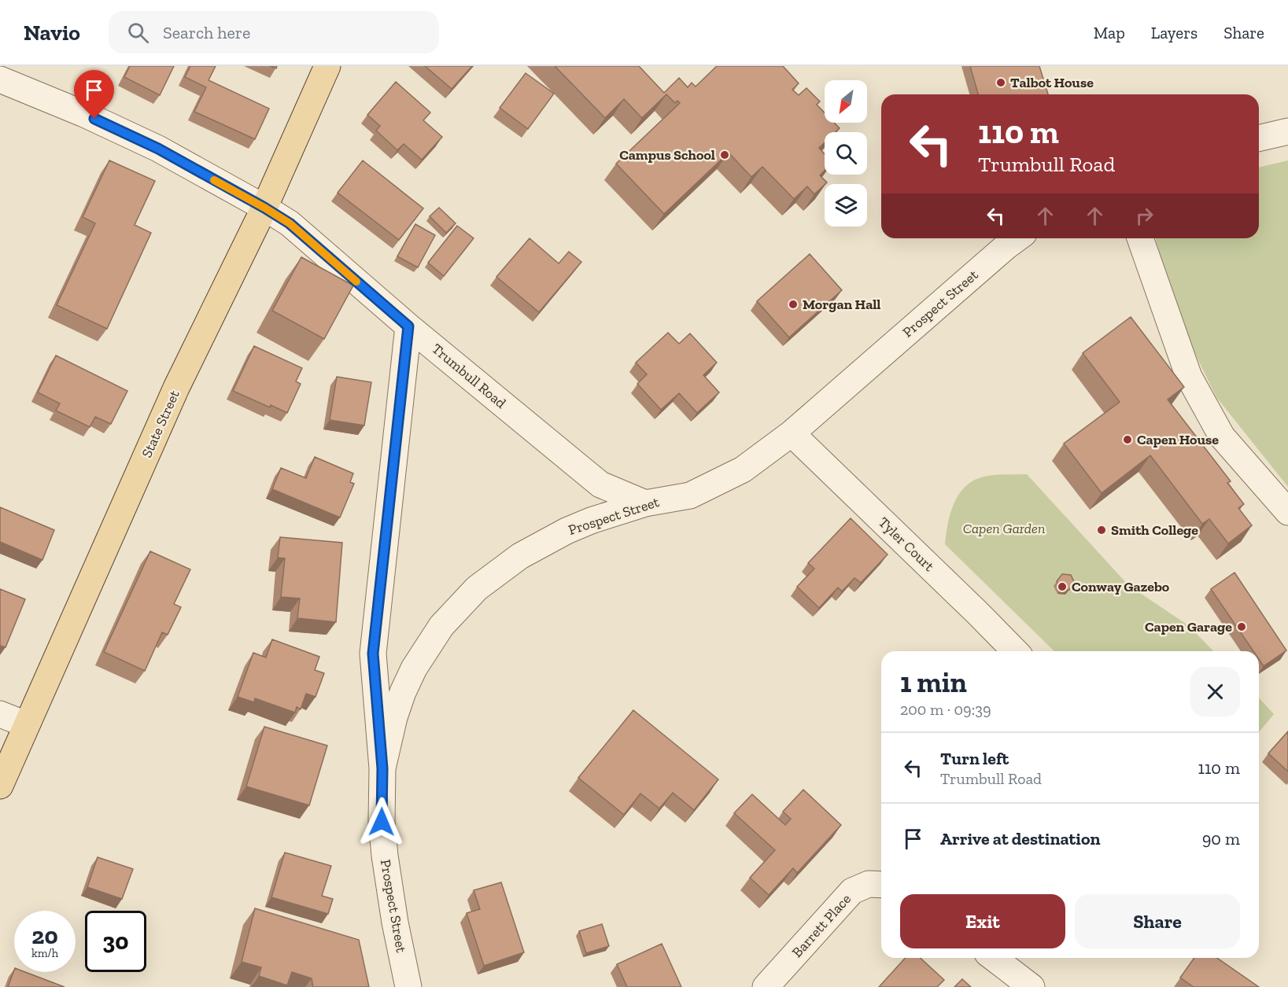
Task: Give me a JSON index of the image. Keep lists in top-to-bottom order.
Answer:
{
  "streets": {
    "main road": ["State Street"],
    "street": [
      "Prospect Street",
      "Trumbull Road",
      "Tyler Court",
      "Barrett Place"
    ]
  },
  "crossings": [
    ["Prospect Street", "Trumbull Road"],
    ["Prospect Street", "Tyler Court"],
    ["Trumbull Road", "State Street"]
  ],
  "parks": ["Capen Garden"],
  "places": [
    "Talbot House",
    "Campus School",
    "Morgan Hall",
    "Capen House",
    "Smith College",
    "Conway Gazebo",
    "Capen Garage"
  ],
  "north": "bottom left",
  "page": {
    "header": "Navio",
    "search": "Search here",
    "nav": ["Map", "Layers", "Share"],
    "turn": ["110 m", "Trumbull Road"],
    "heading": ["1 min", "200 m · 09:39"],
    "list": [
      {
        "name": "Turn left",
        "note": "Trumbull Road",
        "value": "110 m"
      },
      {
        "name": "Arrive at destination",
        "value": "90 m"
      }
    ],
    "buttons": ["Exit", "Share"],
    "speed": "20 km/h",
    "limit": "30"
  }
}
